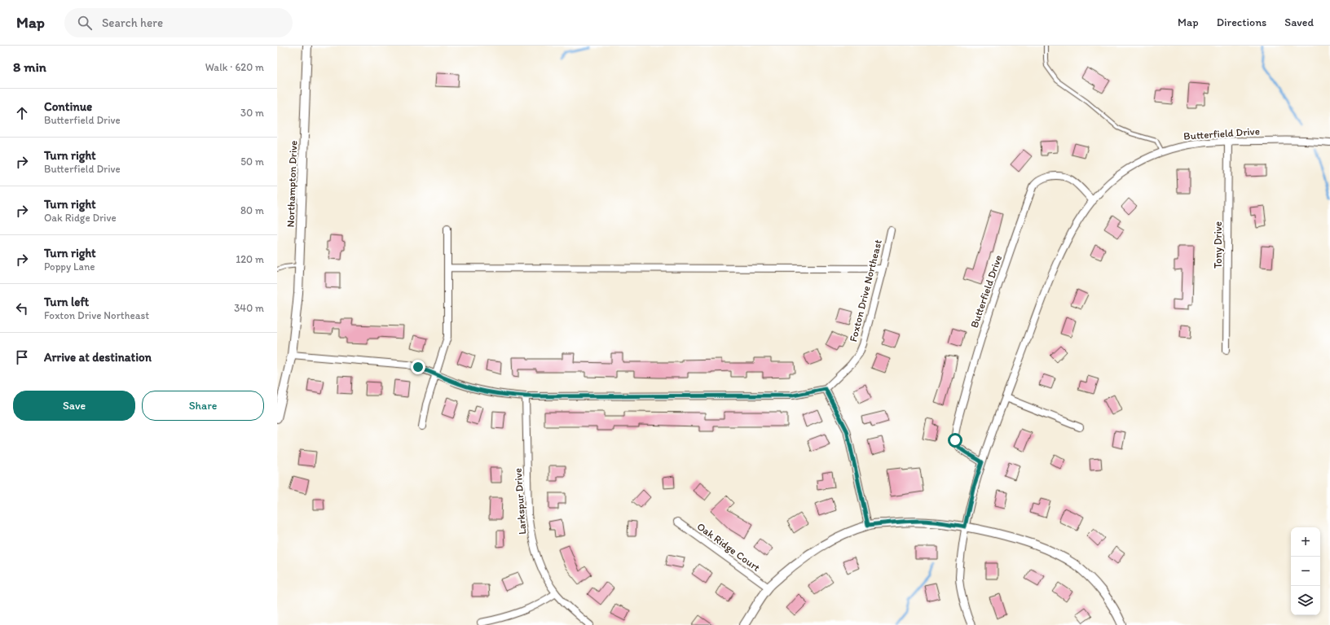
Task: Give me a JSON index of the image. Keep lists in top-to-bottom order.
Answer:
{
  "streets": {
    "street": [
      "Butterfield Drive",
      "Northampton Drive",
      "Tony Drive",
      "Foxton Drive Northeast",
      "Larkspur Drive",
      "Oak Ridge Court"
    ]
  },
  "crossings": [
    ["Butterfield Drive", "Tony Drive"]
  ],
  "page": {
    "header": "Map",
    "search": "Search here",
    "nav": ["Map", "Directions", "Saved"],
    "heading": ["8 min", "Walk · 620 m"],
    "list": [
      ["Continue", "Butterfield Drive", "30 m"],
      ["Turn right", "Butterfield Drive", "50 m"],
      ["Turn right", "Oak Ridge Drive", "80 m"],
      ["Turn right", "Poppy Lane", "120 m"],
      ["Turn left", "Foxton Drive Northeast", "340 m"],
      "Arrive at destination"
    ],
    "buttons": ["Save", "Share"],
    "map_buttons": ["+", "−"]
  }
}
